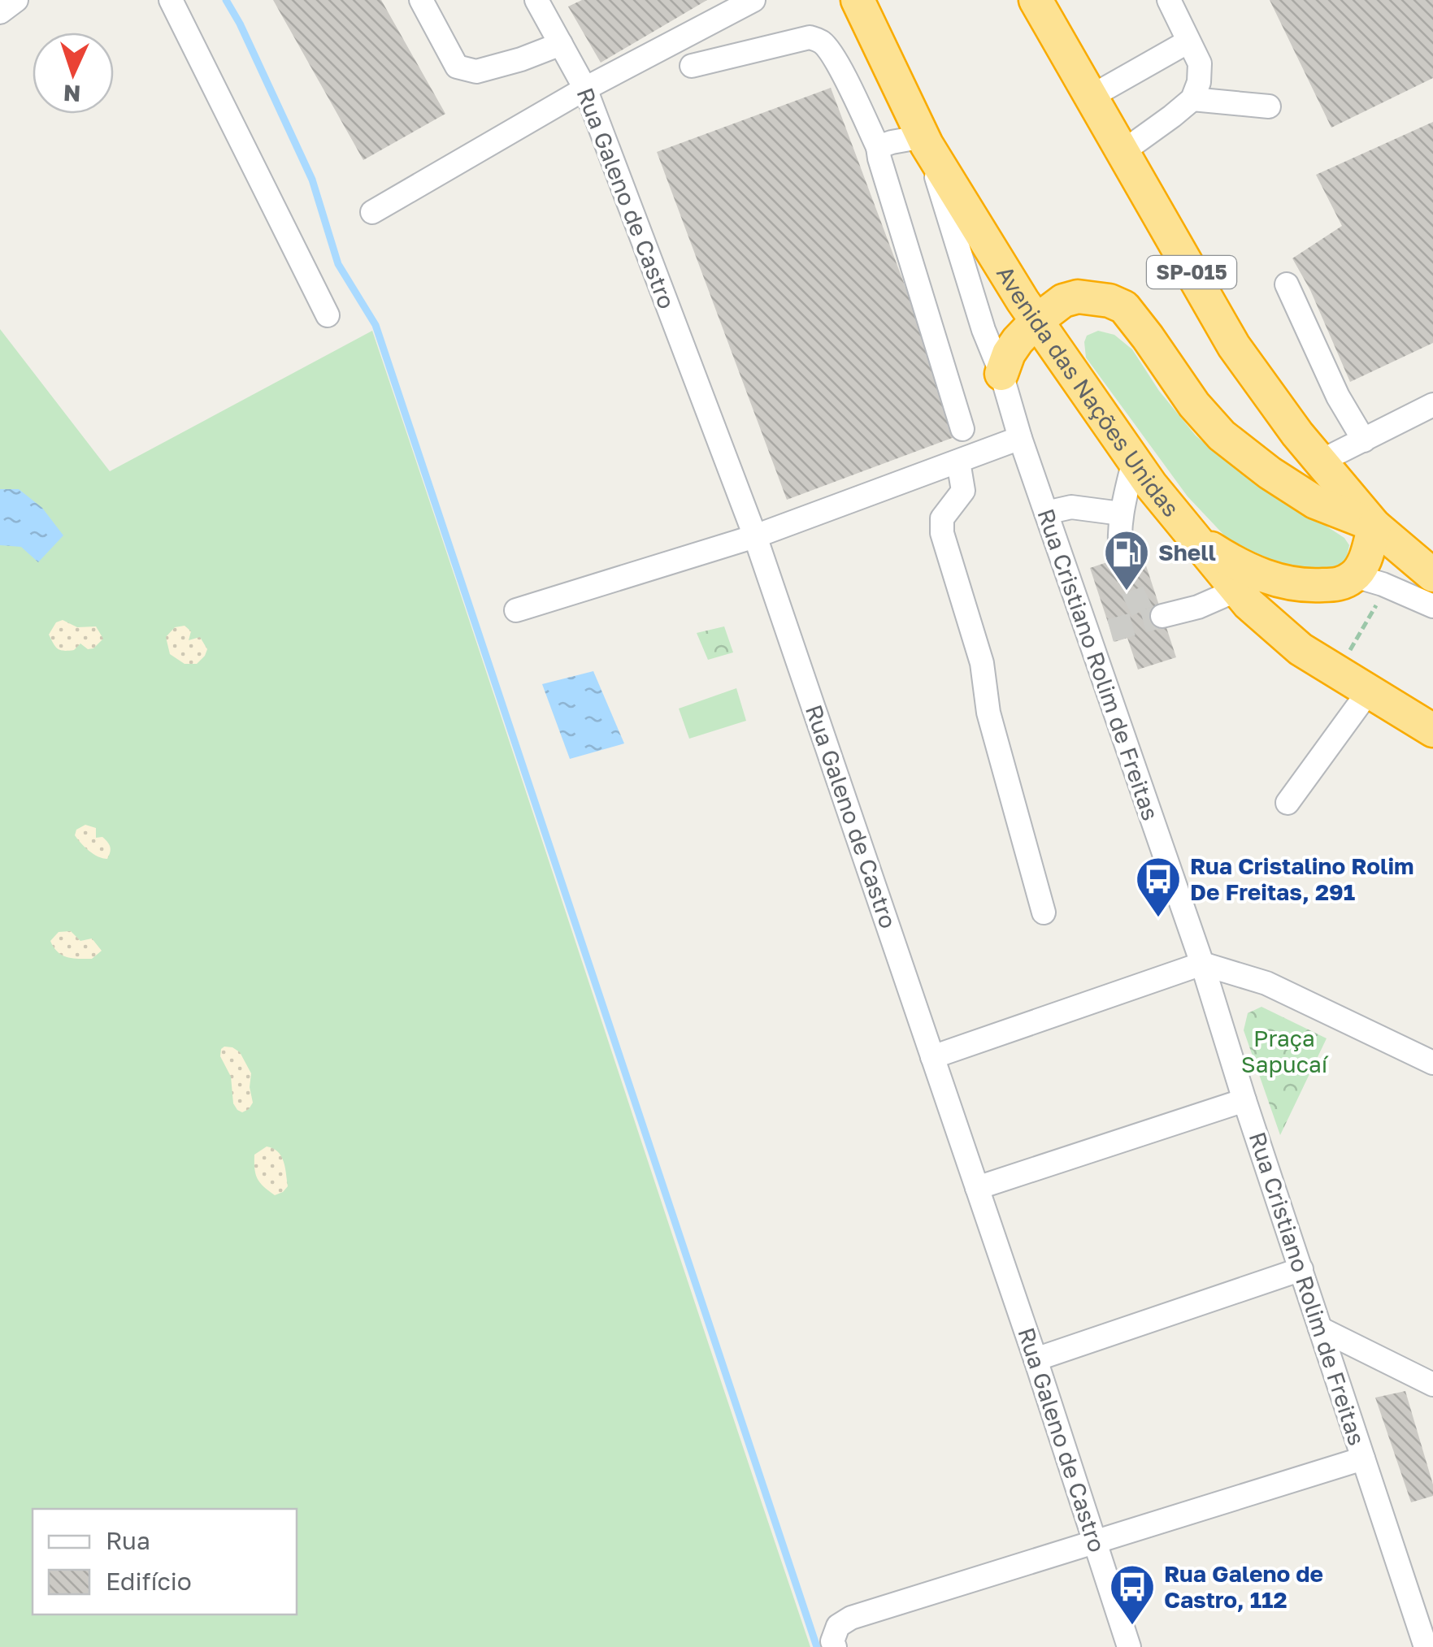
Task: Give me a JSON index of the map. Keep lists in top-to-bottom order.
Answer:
{
  "streets": {
    "highway": ["SP-015", "Avenida das Nações Unidas"],
    "street": ["Rua Galeno de Castro", "Rua Cristiano Rolim de Freitas"]
  },
  "crossings": [
    ["Avenida das Nações Unidas", "Rua Cristiano Rolim de Freitas"]
  ],
  "parks": ["Praça Sapucaí"],
  "places": {
    "fuel station": ["Shell"],
    "bus stop": ["Rua Cristalino Rolim De Freitas, 291", "Rua Galeno de Castro, 112"]
  },
  "legend": ["Rua", "Edifício"],
  "north": "bottom"
}
